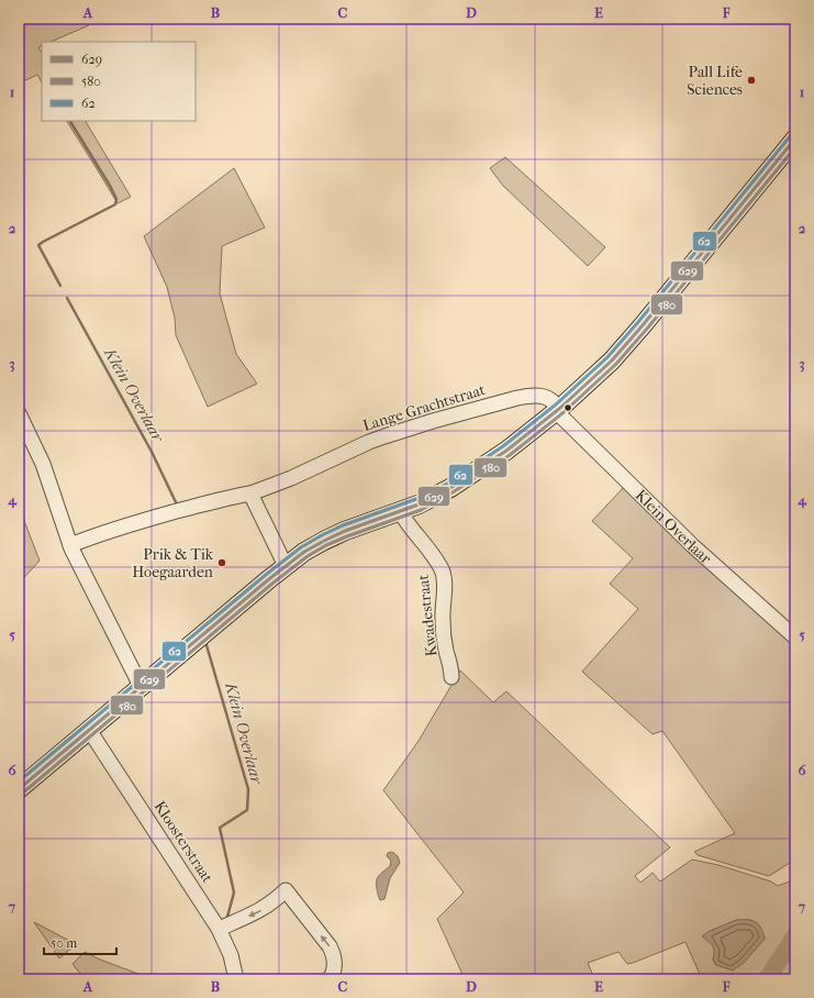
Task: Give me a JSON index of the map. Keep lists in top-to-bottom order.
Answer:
{
  "streets": {
    "street": [
      "Lange Grachtstraat",
      "Klein Overlaar",
      "Kwadestraat",
      "Kloosterstraat"
    ]
  },
  "crossings": [
    ["Lange Grachtstraat", "Klein Overlaar"]
  ],
  "water": ["Klein Overlaar"],
  "places": ["Pall Life Sciences", "Prik & Tik Hoegaarden"],
  "lines": ["transit line 62", "transit line 629", "transit line 580"],
  "legend": ["629", "580", "62"],
  "scale_bar": "50 m",
  "grid": {
    "columns": [
      "A",
      "B",
      "C",
      "D",
      "E",
      "F"
    ],
    "rows": [
      "1",
      "2",
      "3",
      "4",
      "5",
      "6",
      "7"
    ]
  }
}
